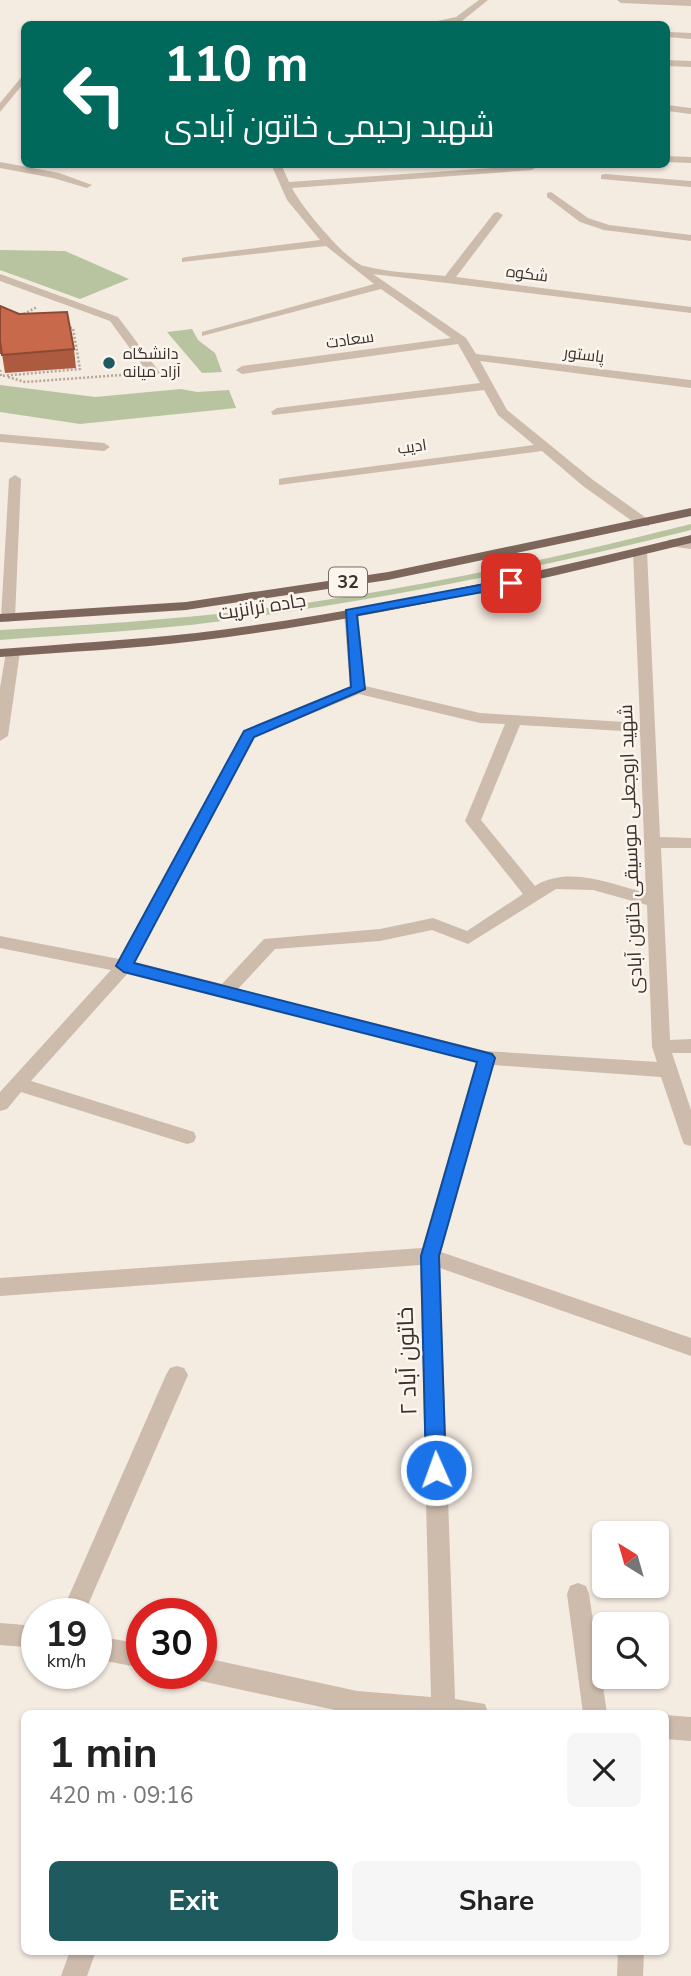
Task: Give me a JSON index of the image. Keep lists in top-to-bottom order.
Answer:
{
  "streets": {
    "main road": ["32", "جاده ترانزیت"],
    "street": [
      "شکوه",
      "سعادت",
      "پاستور",
      "ادیب",
      "شهید اروجعلی موسیقی خاتون آبادی",
      "خاتون آباد ۲"
    ]
  },
  "crossings": [
    ["جاده ترانزیت", "شهید اروجعلی موسیقی خاتون آبادی"]
  ],
  "places": ["دانشگاه آزاد میانه"],
  "north": "top left",
  "page": {
    "turn": ["110 m", "شهید رحیمی خاتون آبادی"],
    "speed": "19 km/h",
    "limit": "30",
    "heading": ["1 min", "420 m · 09:16"],
    "buttons": ["Exit", "Share"]
  }
}
